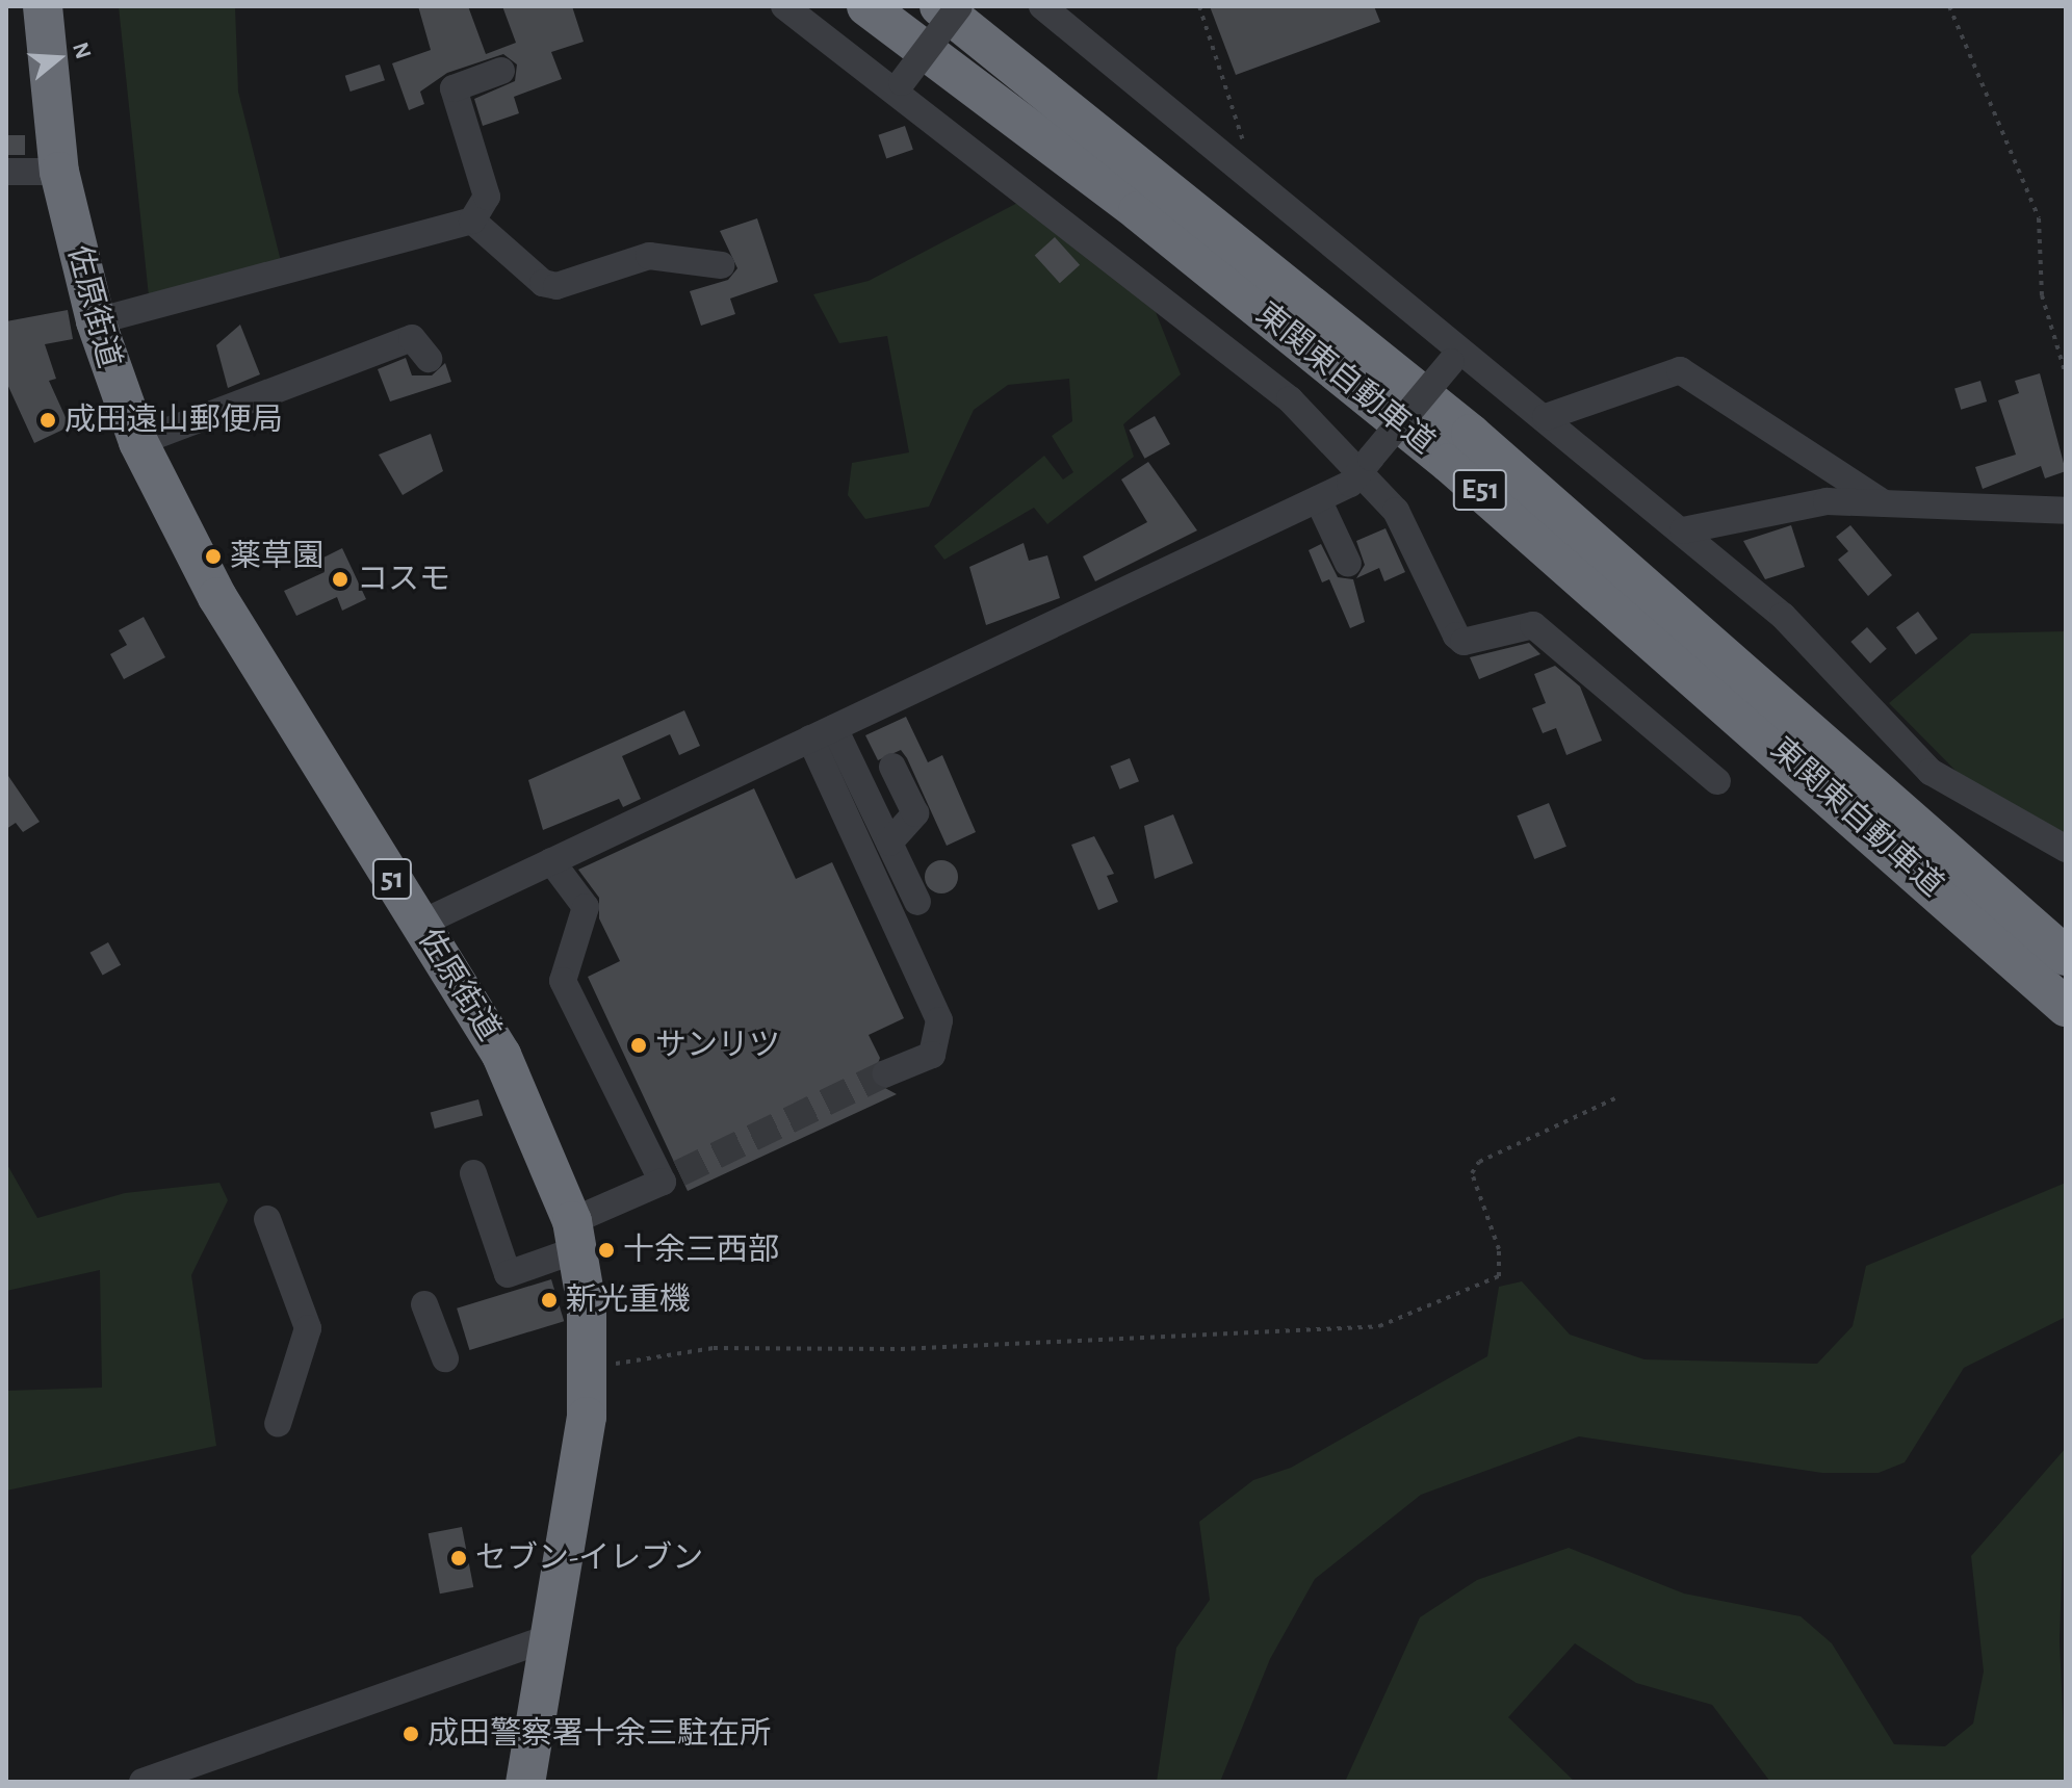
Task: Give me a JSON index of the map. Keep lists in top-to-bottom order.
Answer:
{
  "streets": {
    "highway": [
      "佐原街道",
      "東関東自動車道",
      "E51",
      "51"
    ]
  },
  "places": [
    "成田遠山郵便局",
    "薬草園",
    "コスモ",
    "サンリツ",
    "十余三西部",
    "新光重機",
    "セブン-イレブン",
    "成田警察署十余三駐在所"
  ],
  "north": "right"
}
